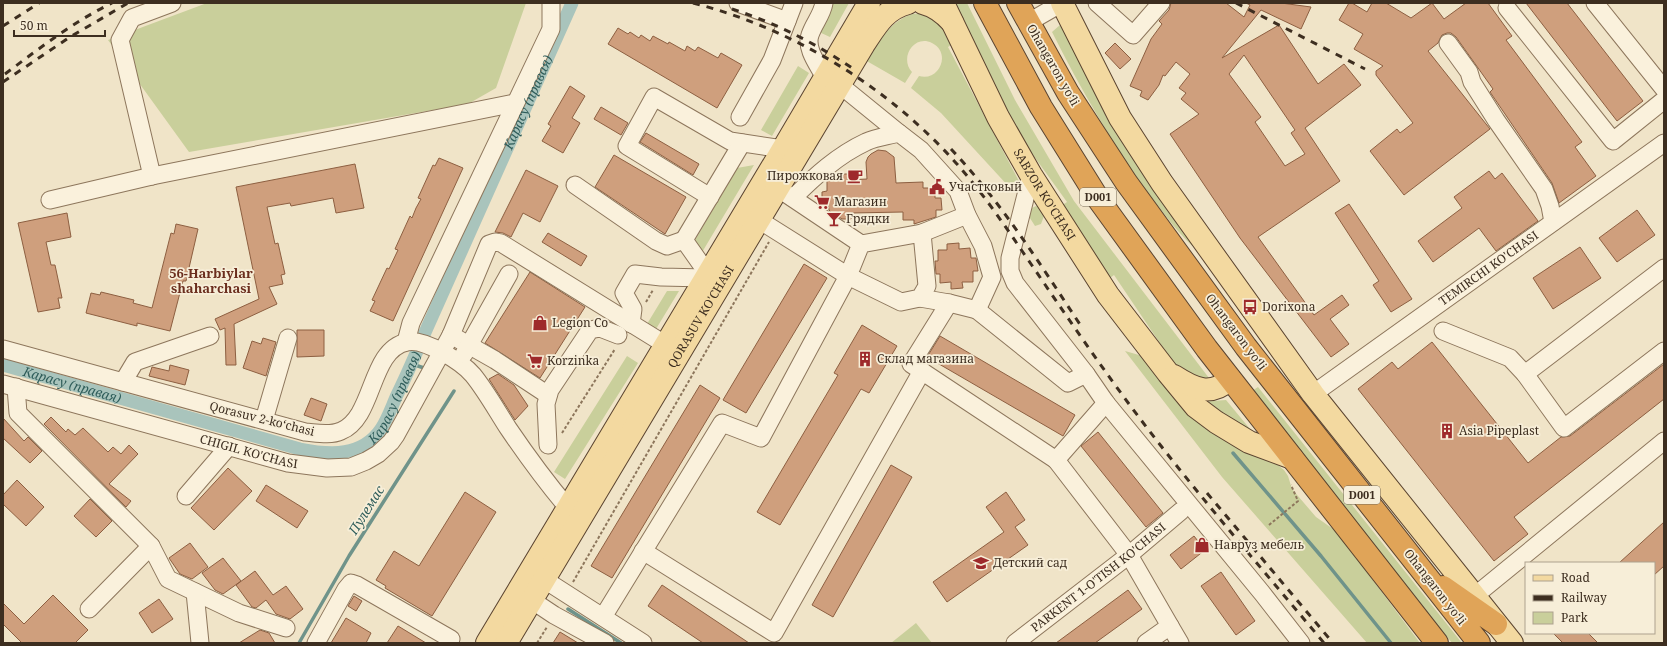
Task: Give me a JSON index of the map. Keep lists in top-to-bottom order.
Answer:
{
  "streets": {
    "highway": ["Ohangaron yoʻli", "D001"],
    "main road": ["SABZOR KO'CHASI", "QORASUV KO'CHASI"],
    "street": [
      "TEMIRCHI KO'CHASI",
      "Qorasuv 2-koʻchasi",
      "CHIGIL KO'CHASI",
      "PARKENT 1-O'TISH KO'CHASI"
    ]
  },
  "crossings": [
    ["Ohangaron yoʻli", "TEMIRCHI KO'CHASI"],
    ["SABZOR KO'CHASI", "D001"],
    ["QORASUV KO'CHASI", "CHIGIL KO'CHASI"]
  ],
  "districts": ["56-Harbiylar shaharchasi"],
  "water": ["Карасу (правая)", "Пулемас"],
  "places": {
    "cafe": ["Пирожковая"],
    "public building": ["Участковый"],
    "supermarket": ["Магазин", "Korzinka"],
    "bar": ["Грядки"],
    "bus stop": ["Dorixona"],
    "shop": ["Legion Co", "Навруз мебель"],
    "building": ["Склад магазина", "Asia Pipeplast"],
    "school or university": ["Детский сад"]
  },
  "legend": ["Road", "Railway", "Park"],
  "scale_bar": "50 m"
}
